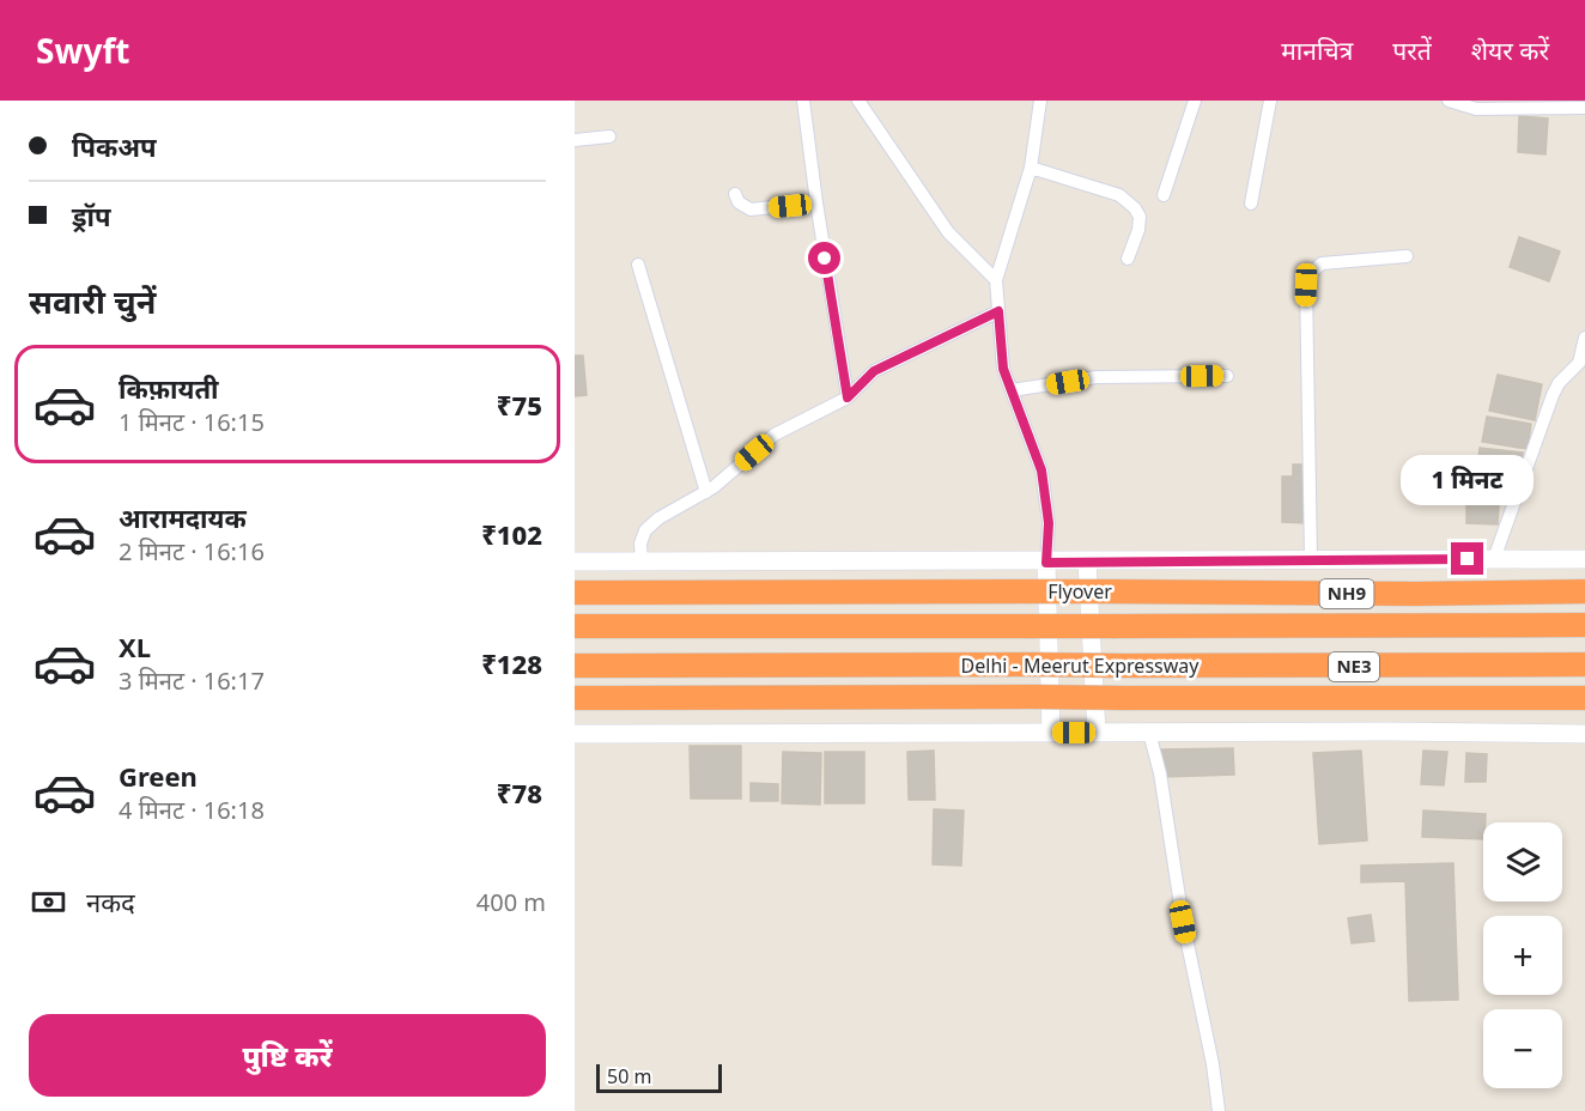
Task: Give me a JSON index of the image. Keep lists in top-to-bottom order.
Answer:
{
  "streets": {
    "highway": [
      "Flyover",
      "NH9",
      "Delhi - Meerut Expressway",
      "NE3"
    ]
  },
  "scale_bar": "50 m",
  "page": {
    "header": "Swyft",
    "nav": ["मानचित्र", "परतें", "शेयर करें"],
    "banner": ["पिकअप", "ड्रॉप"],
    "heading": "सवारी चुनें",
    "list": [
      {
        "name": "किफ़ायती",
        "note": "1 मिनट · 16:15",
        "value": "₹75"
      },
      {
        "name": "आरामदायक",
        "note": "2 मिनट · 16:16",
        "value": "₹102"
      },
      {
        "name": "XL",
        "note": "3 मिनट · 16:17",
        "value": "₹128"
      },
      {
        "name": "Green",
        "note": "4 मिनट · 16:18",
        "value": "₹78"
      }
    ],
    "bubble": "1 मिनट",
    "map_buttons": ["+", "−"],
    "pay": ["नकद", "400 m"],
    "buttons": "पुष्टि करें",
    "scale": "50 m"
  }
}
